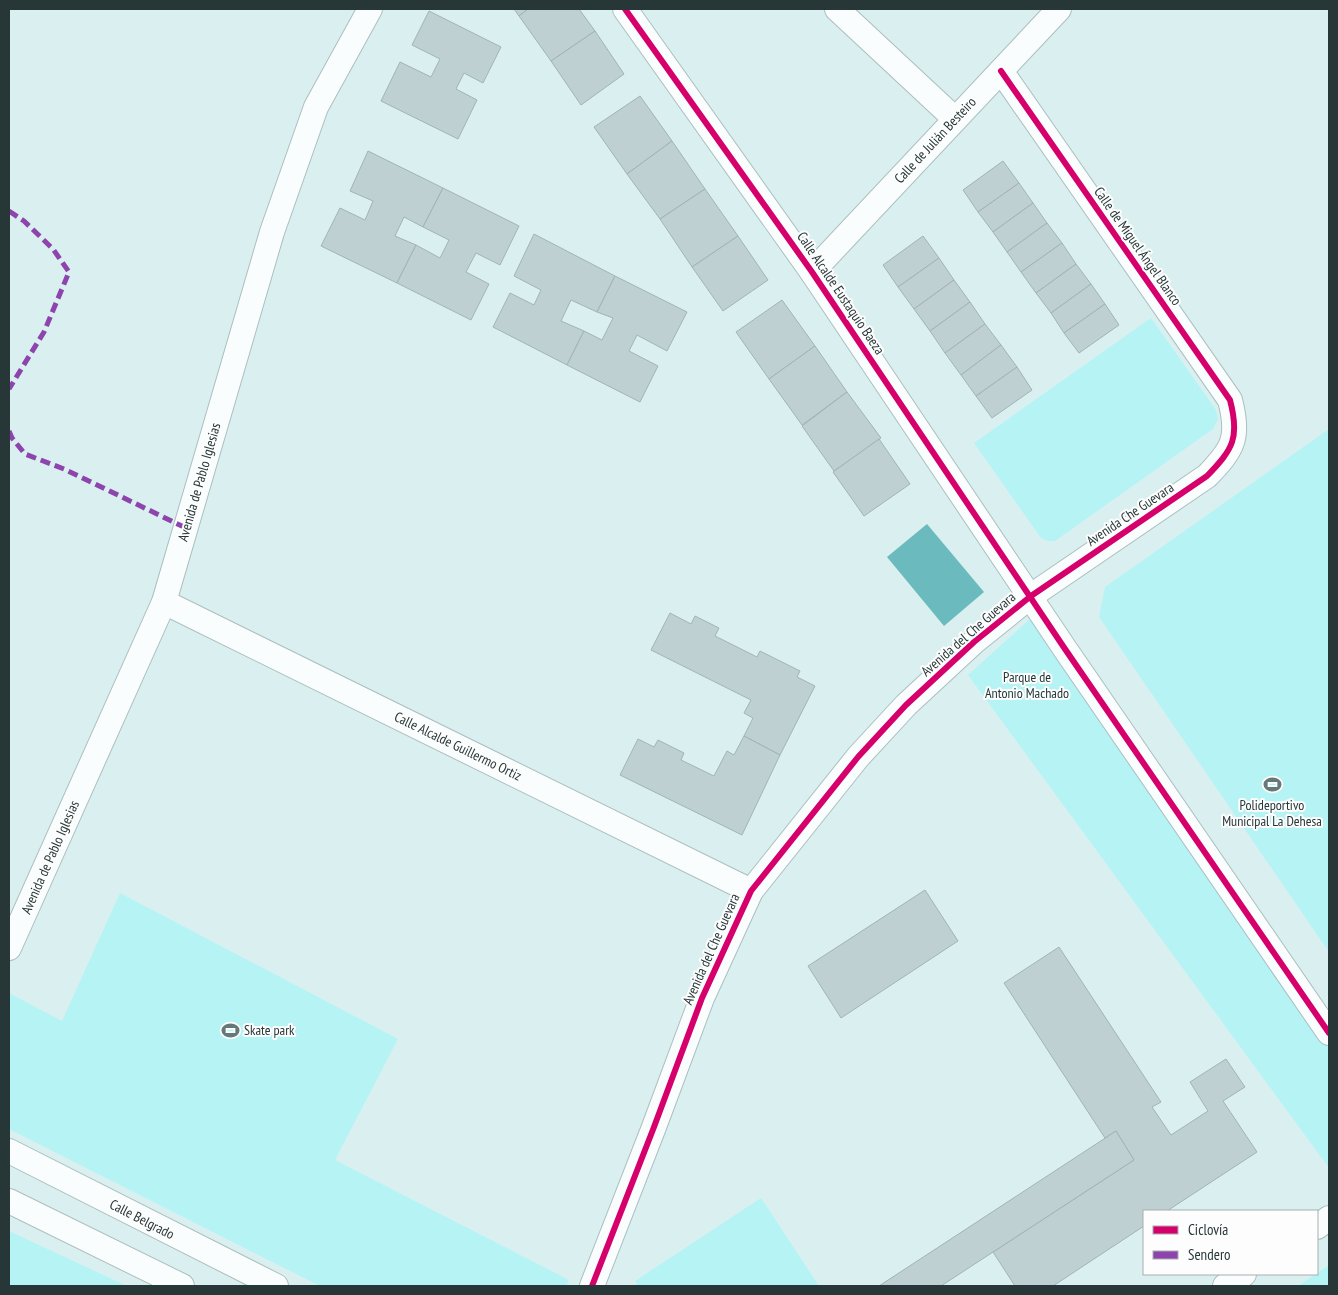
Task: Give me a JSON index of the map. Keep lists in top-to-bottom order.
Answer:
{
  "streets": {
    "street": [
      "Calle de Julián Besteiro",
      "Calle de Miguel Ángel Blanco",
      "Calle Alcalde Eustaquio Baeza",
      "Avenida de Pablo Iglesias",
      "Avenida Che Guevara",
      "Avenida del Che Guevara",
      "Calle Alcalde Guillermo Ortiz",
      "Calle Belgrado"
    ]
  },
  "crossings": [
    ["Calle de Julián Besteiro", "Calle de Miguel Ángel Blanco"],
    ["Calle de Julián Besteiro", "Calle Alcalde Eustaquio Baeza"],
    ["Calle de Miguel Ángel Blanco", "Avenida Che Guevara"],
    ["Calle Alcalde Eustaquio Baeza", "Avenida Che Guevara"],
    ["Calle Alcalde Eustaquio Baeza", "Avenida del Che Guevara"],
    ["Avenida de Pablo Iglesias", "Calle Alcalde Guillermo Ortiz"],
    ["Avenida Che Guevara", "Avenida del Che Guevara"],
    ["Avenida del Che Guevara", "Calle Alcalde Guillermo Ortiz"]
  ],
  "parks": ["Parque de Antonio Machado"],
  "places": {
    "sports": ["Polideportivo Municipal La Dehesa", "Skate park"]
  },
  "legend": ["Ciclovía", "Sendero"]
}
